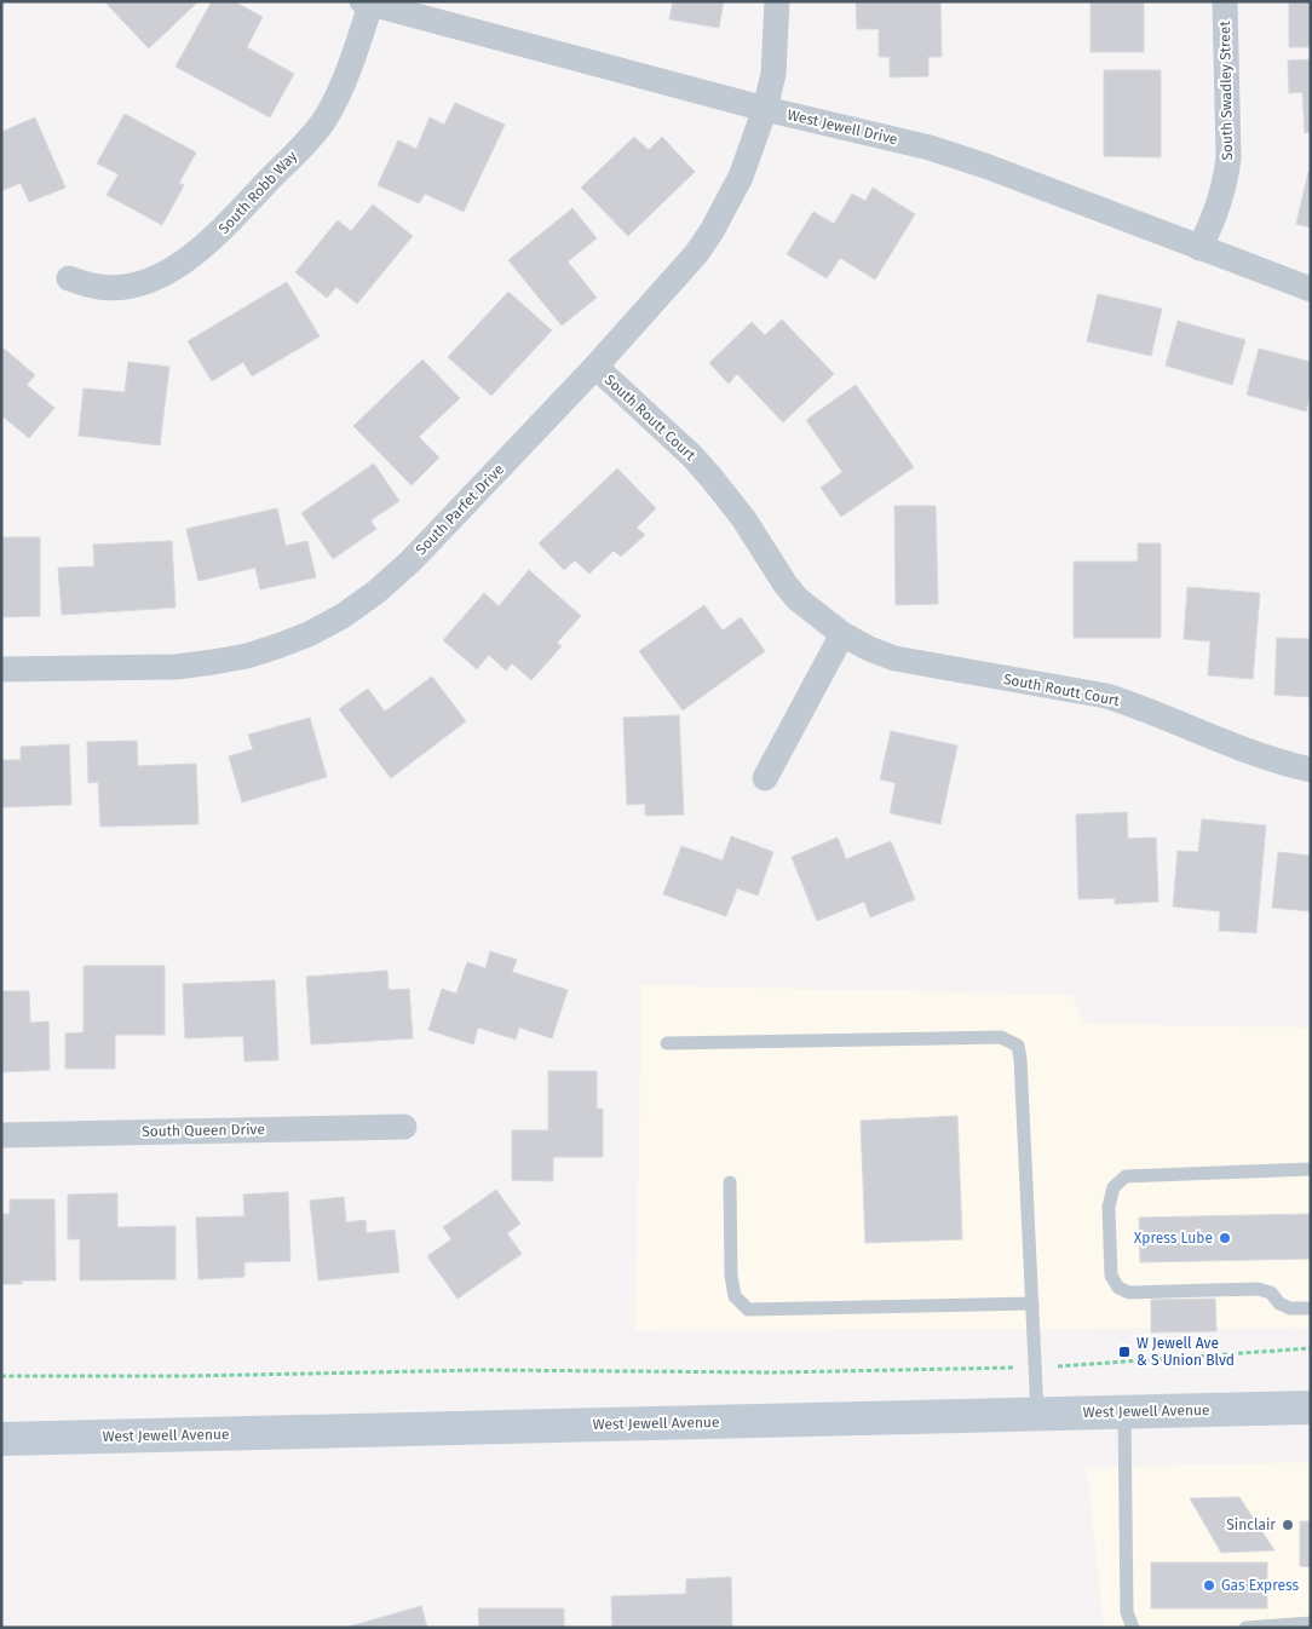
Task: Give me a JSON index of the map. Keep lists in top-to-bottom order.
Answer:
{
  "streets": {
    "main road": ["West Jewell Avenue"],
    "street": [
      "South Swadley Street",
      "West Jewell Drive",
      "South Robb Way",
      "South Routt Court",
      "South Parfet Drive",
      "South Queen Drive"
    ]
  },
  "crossings": [
    ["South Swadley Street", "West Jewell Drive"],
    ["West Jewell Drive", "South Robb Way"],
    ["West Jewell Drive", "South Parfet Drive"],
    ["South Routt Court", "South Parfet Drive"]
  ],
  "places": {
    "other": ["Xpress Lube", "Sinclair", "Gas Express"],
    "transit": ["W Jewell Ave & S Union Blvd"]
  }
}
